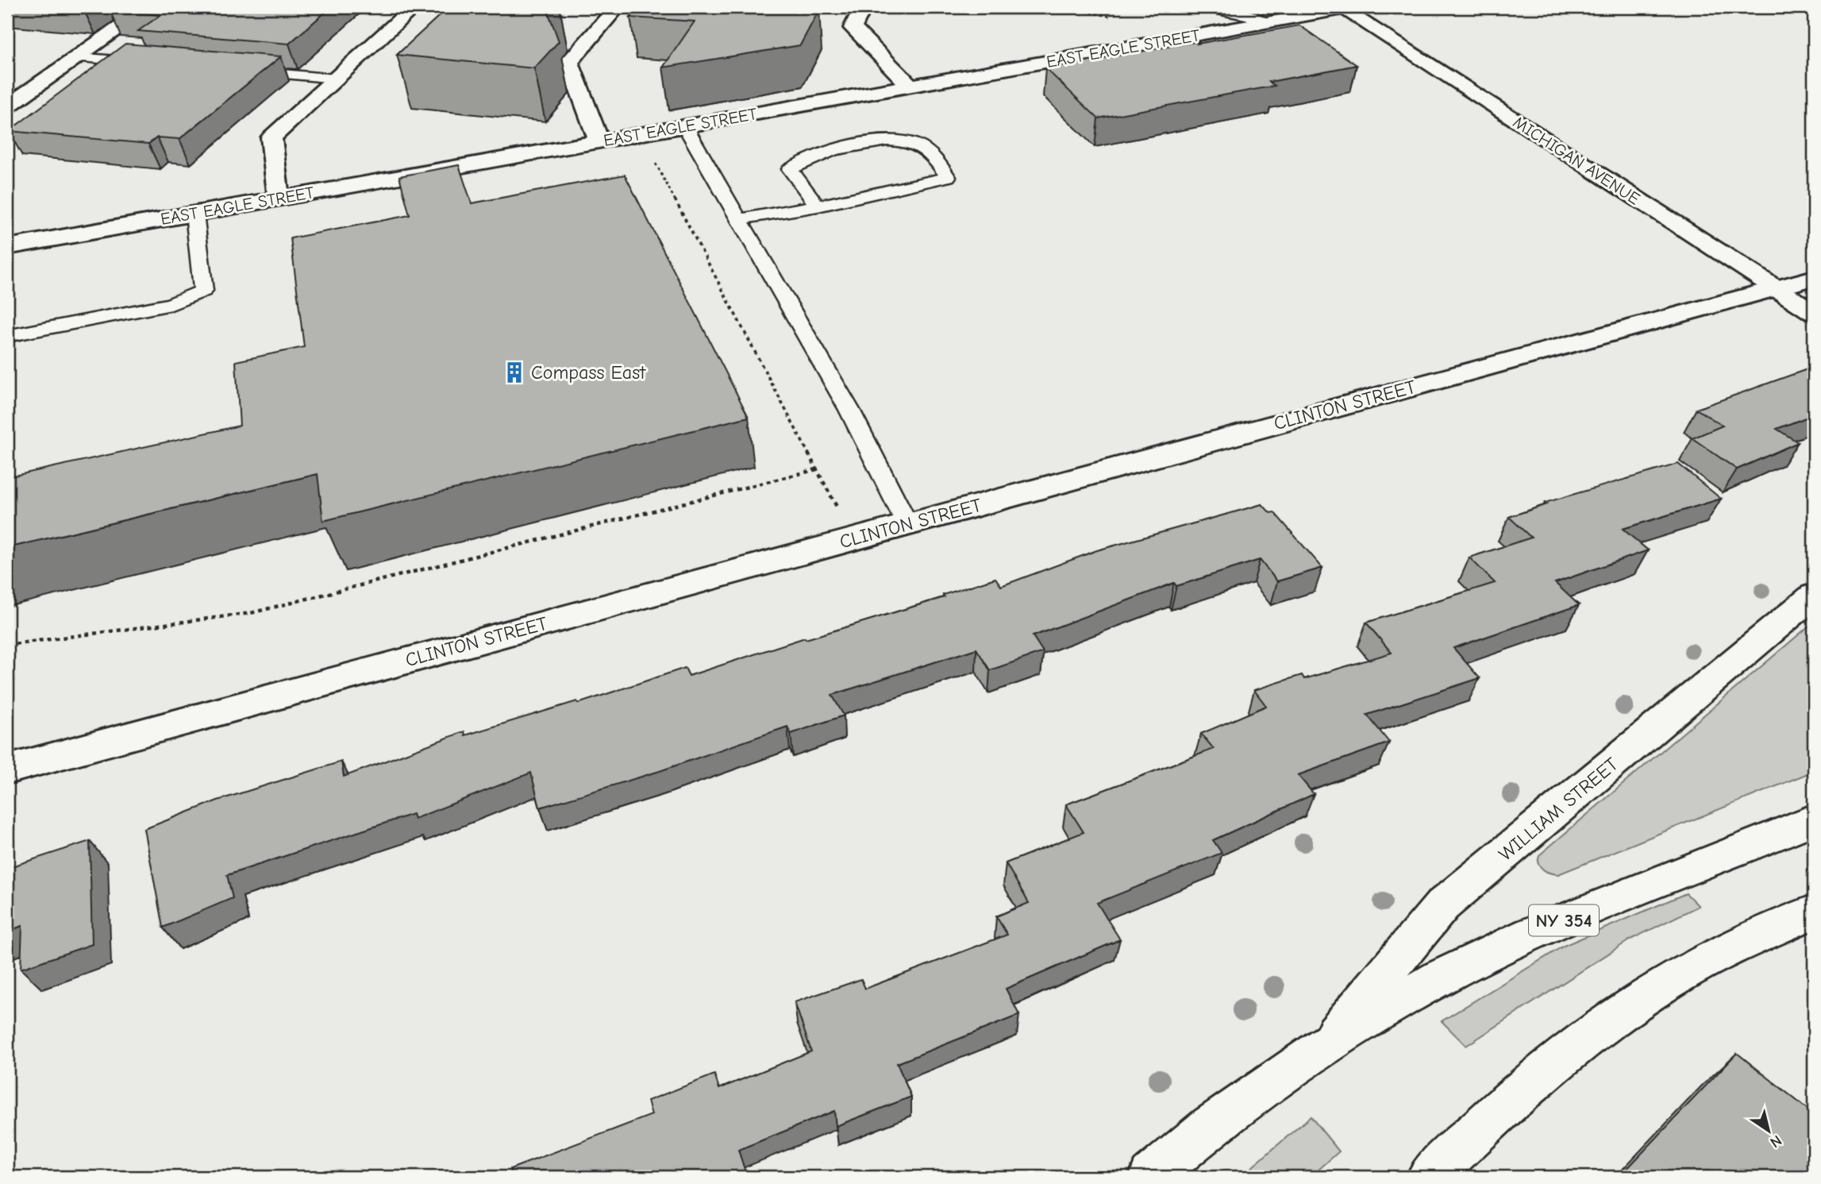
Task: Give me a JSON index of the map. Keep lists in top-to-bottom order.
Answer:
{
  "streets": {
    "street": [
      "EAST EAGLE STREET",
      "MICHIGAN AVENUE",
      "CLINTON STREET",
      "WILLIAM STREET",
      "NY 354"
    ]
  },
  "crossings": [
    ["EAST EAGLE STREET", "MICHIGAN AVENUE"],
    ["MICHIGAN AVENUE", "CLINTON STREET"]
  ],
  "places": {
    "building": ["Compass East"]
  },
  "north": "bottom right"
}
